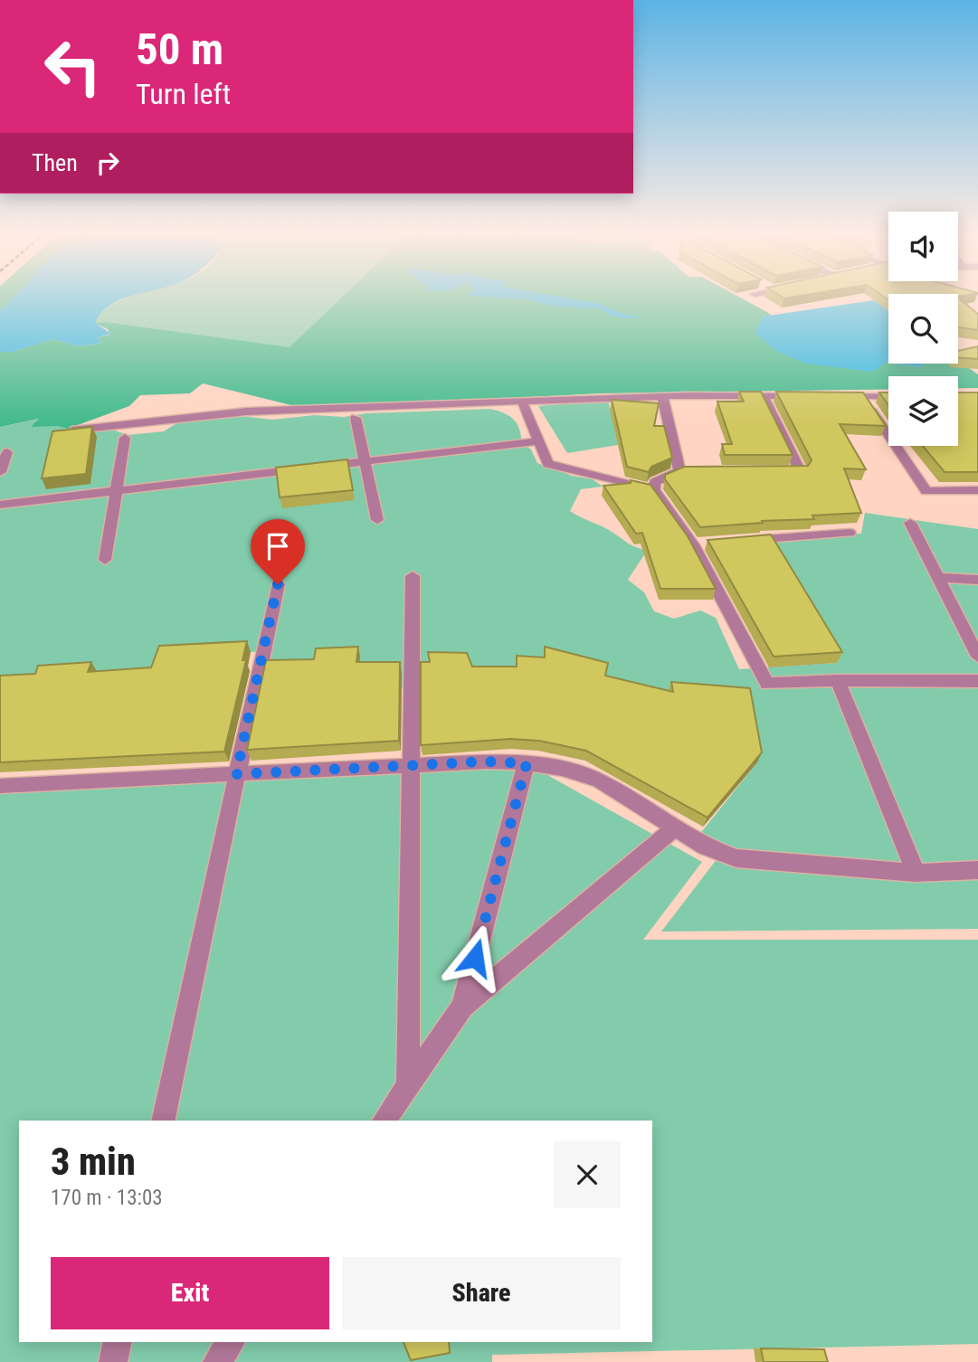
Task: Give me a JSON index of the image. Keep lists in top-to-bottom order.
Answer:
{
  "page": {
    "turn": ["50 m", "Turn left"],
    "then": "Then",
    "heading": ["3 min", "170 m · 13:03"],
    "buttons": ["Exit", "Share"]
  }
}
